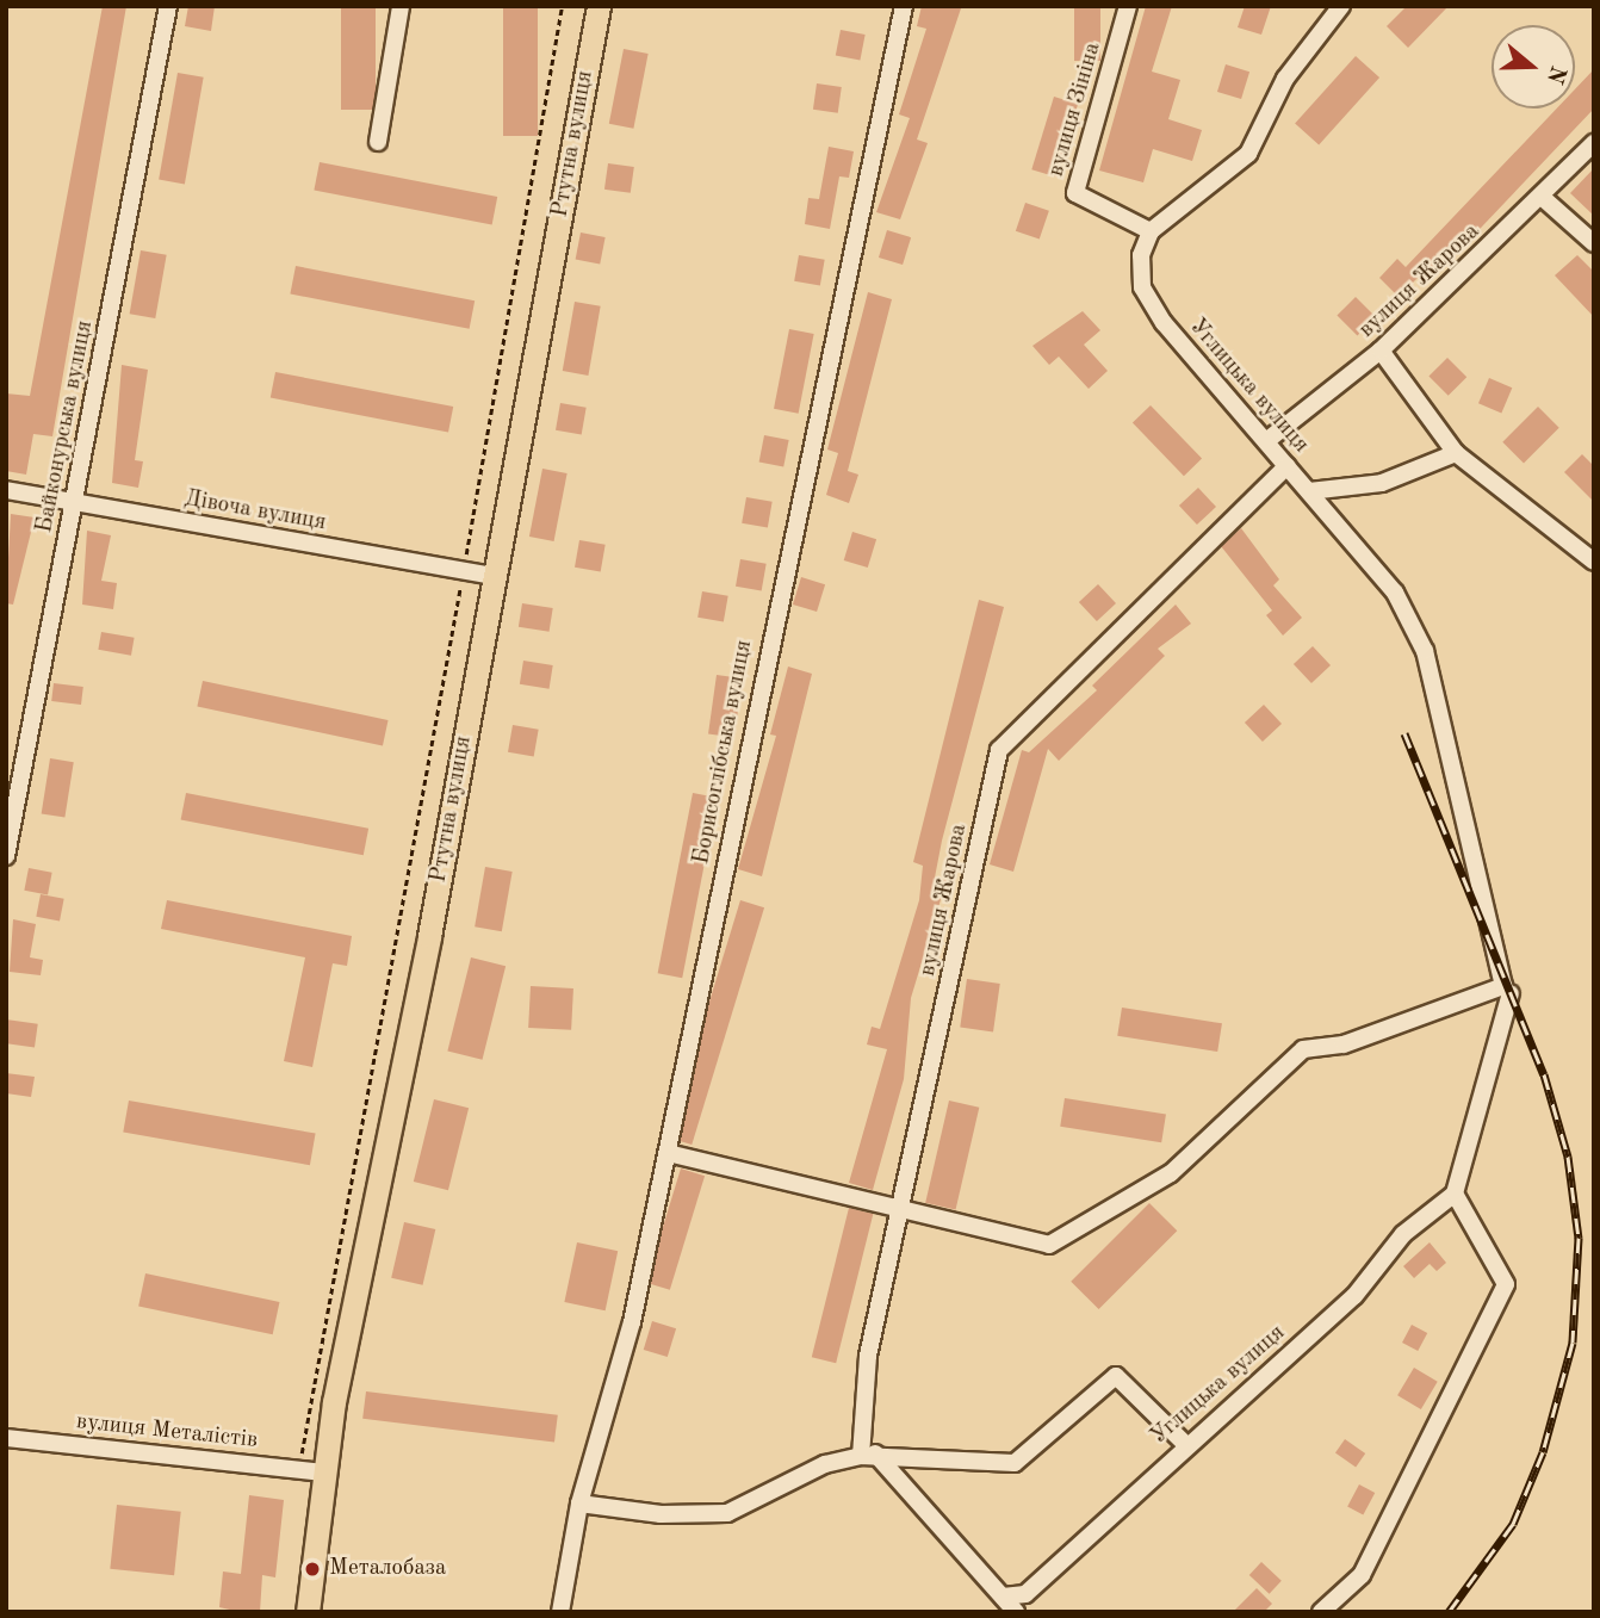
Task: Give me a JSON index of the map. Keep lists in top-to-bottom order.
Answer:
{
  "streets": {
    "main road": ["Ртутна вулиця"],
    "street": [
      "вулиця Зініна",
      "вулиця Жарова",
      "Углицька вулиця",
      "Байконурська вулиця",
      "Дівоча вулиця",
      "Борисоглібська вулиця",
      "вулиця Металістів"
    ]
  },
  "crossings": [
    ["вулиця Зініна", "Углицька вулиця"],
    ["Ртутна вулиця", "Дівоча вулиця"],
    ["Ртутна вулиця", "вулиця Металістів"],
    ["вулиця Жарова", "Углицька вулиця"],
    ["Байконурська вулиця", "Дівоча вулиця"]
  ],
  "places": ["Металобаза"],
  "north": "right"
}
